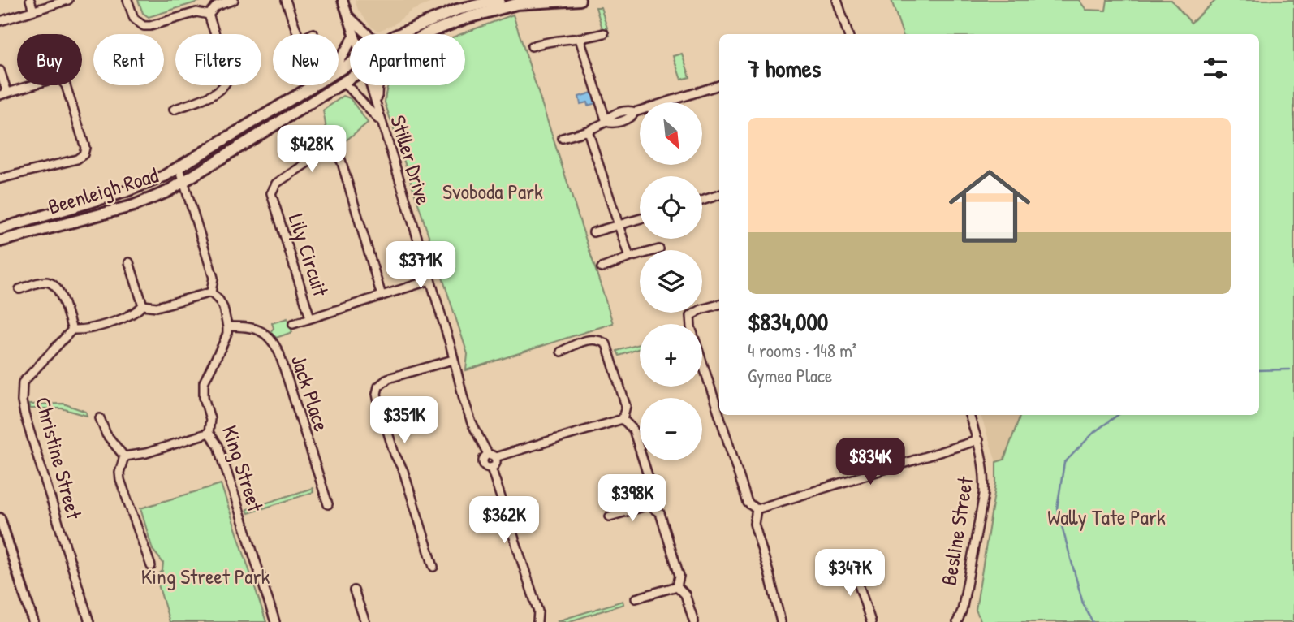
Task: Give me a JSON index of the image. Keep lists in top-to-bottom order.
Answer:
{
  "streets": {
    "main road": ["Beenleigh Road"],
    "street": [
      "Stiller Drive",
      "Lily Circuit",
      "Jack Place",
      "Christine Street",
      "King Street",
      "Besline Street"
    ]
  },
  "crossings": [
    ["Stiller Drive", "Lily Circuit"],
    ["Jack Place", "King Street"]
  ],
  "parks": ["Svoboda Park", "Wally Tate Park", "King Street Park"],
  "north": "bottom right",
  "page": {
    "chip": [
      "Buy",
      "Rent",
      "Filters",
      "New",
      "Apartment"
    ],
    "heading": "7 homes",
    "map_buttons": ["+", "−"],
    "list": [
      {
        "name": "$834,000",
        "note": "4 rooms · 148 m² · Gymea Place"
      }
    ],
    "price": [
      "$428K",
      "$371K",
      "$351K",
      "$834K",
      "$398K",
      "$362K",
      "$347K"
    ]
  }
}
